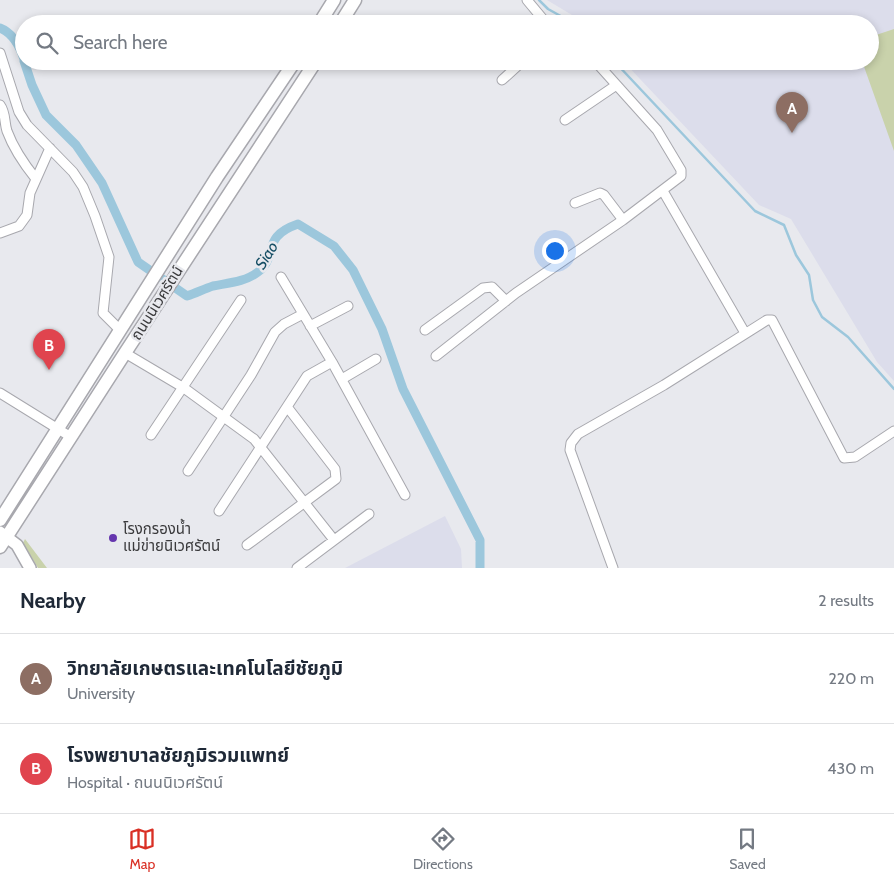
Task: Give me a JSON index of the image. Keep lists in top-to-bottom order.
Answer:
{
  "streets": {
    "main road": ["ถนนนิเวศรัตน์"]
  },
  "water": ["Siao"],
  "places": ["โรงกรองน้ำ แม่ข่ายนิเวศรัตน์"],
  "page": {
    "search": "Search here",
    "pins": ["A", "B"],
    "heading": ["Nearby", "2 results"],
    "list": [
      {
        "mark": "A",
        "name": "วิทยาลัยเกษตรและเทคโนโลยีชัยภูมิ",
        "note": "University",
        "value": "220 m"
      },
      {
        "mark": "B",
        "name": "โรงพยาบาลชัยภูมิรวมแพทย์",
        "note": "Hospital · ถนนนิเวศรัตน์",
        "value": "430 m"
      }
    ],
    "nav": ["Map", "Directions", "Saved"]
  }
}
